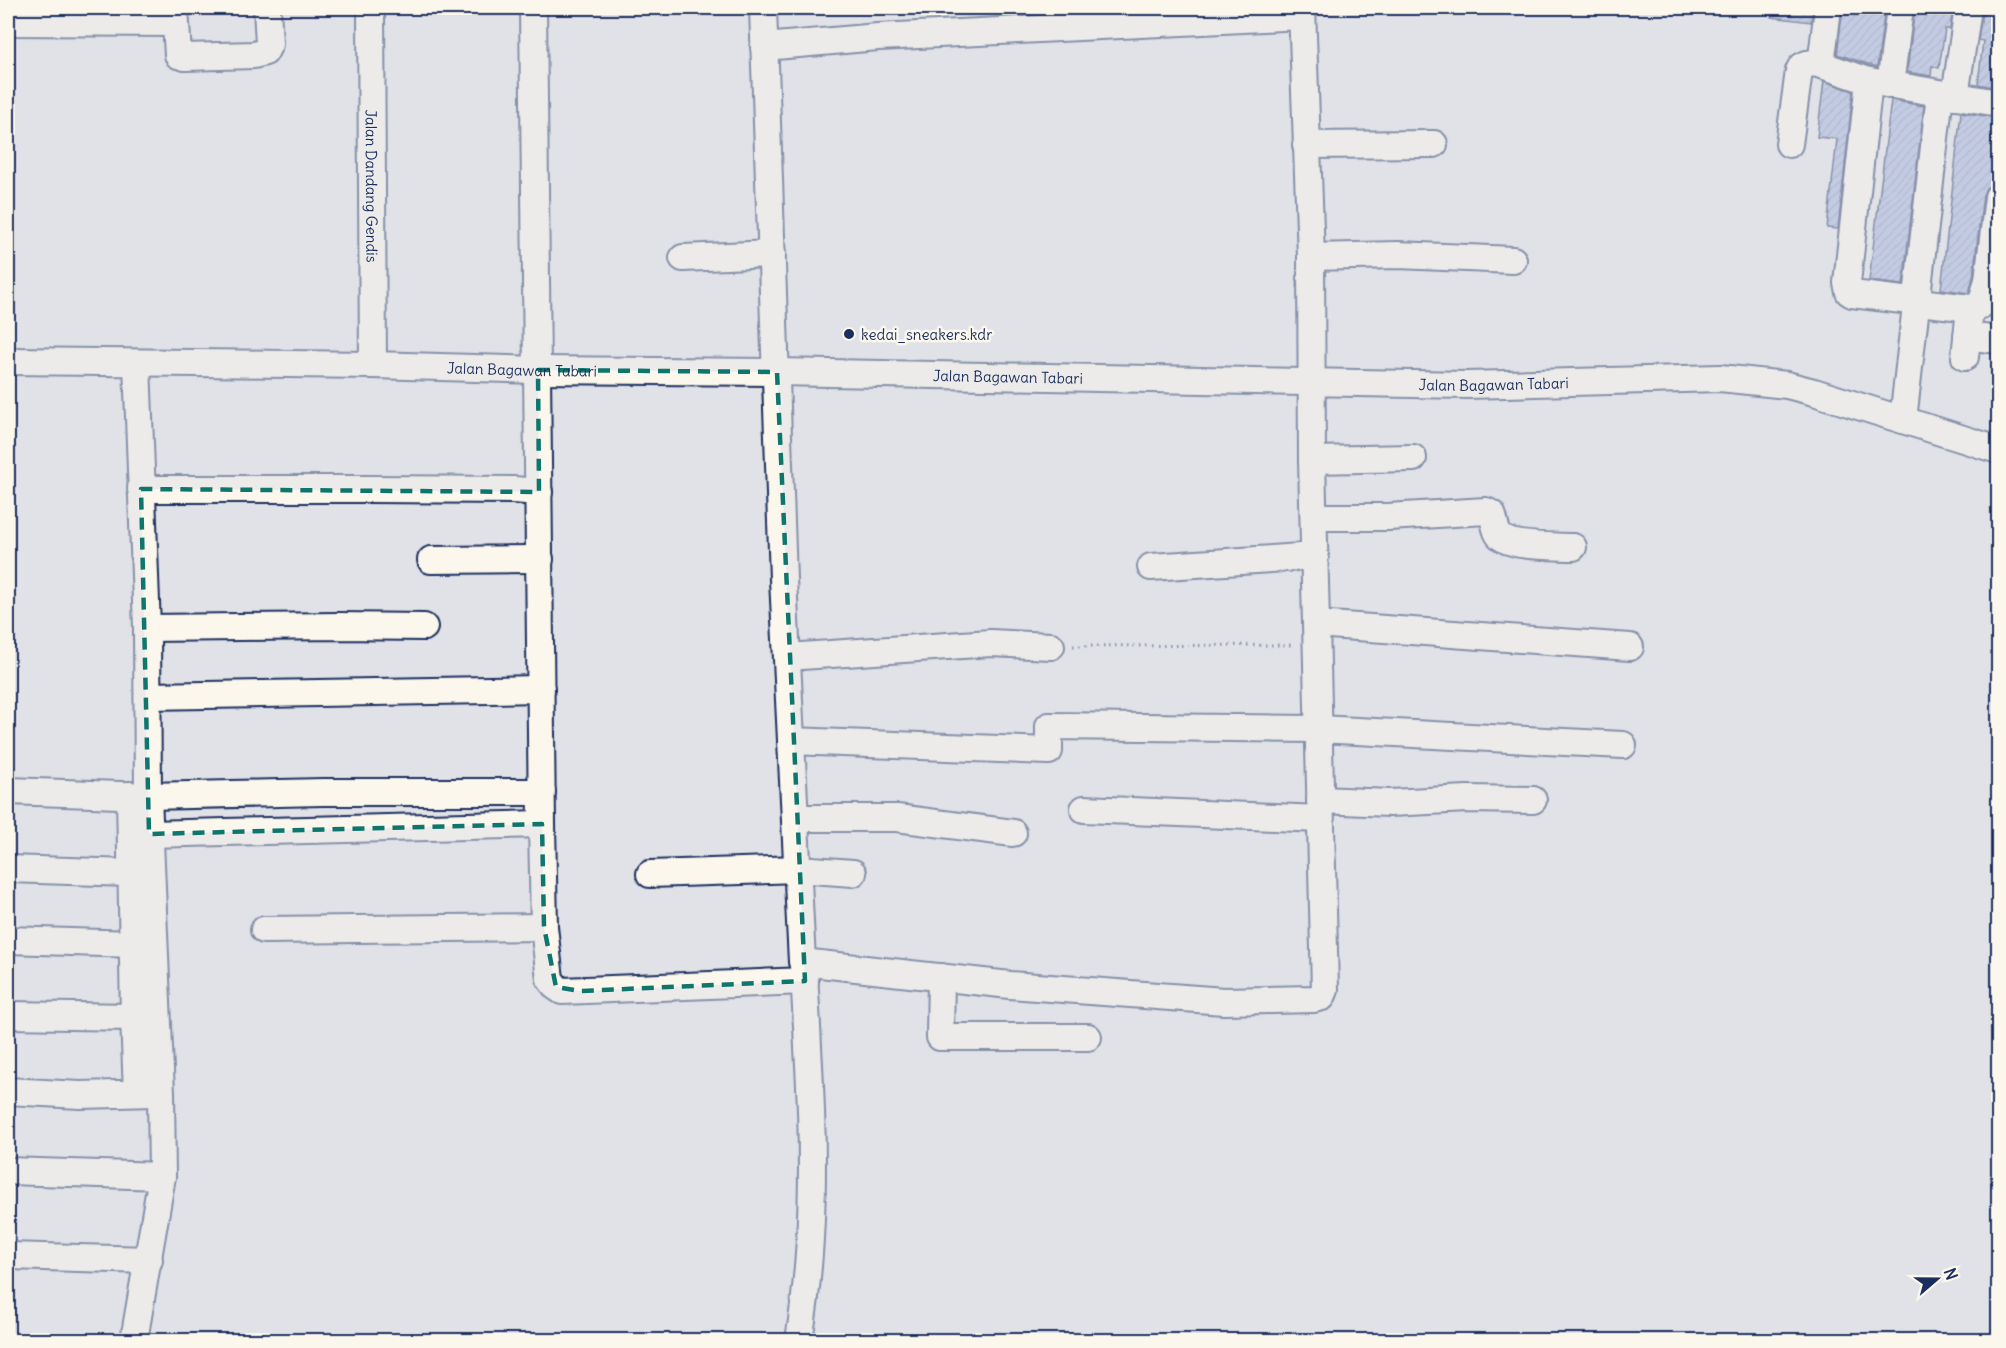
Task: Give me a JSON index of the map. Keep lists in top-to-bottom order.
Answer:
{
  "streets": {
    "street": ["Jalan Dandang Gendis", "Jalan Bagawan Tabari"]
  },
  "crossings": [
    ["Jalan Dandang Gendis", "Jalan Bagawan Tabari"]
  ],
  "places": ["kedai_sneakers.kdr"],
  "north": "right"
}
